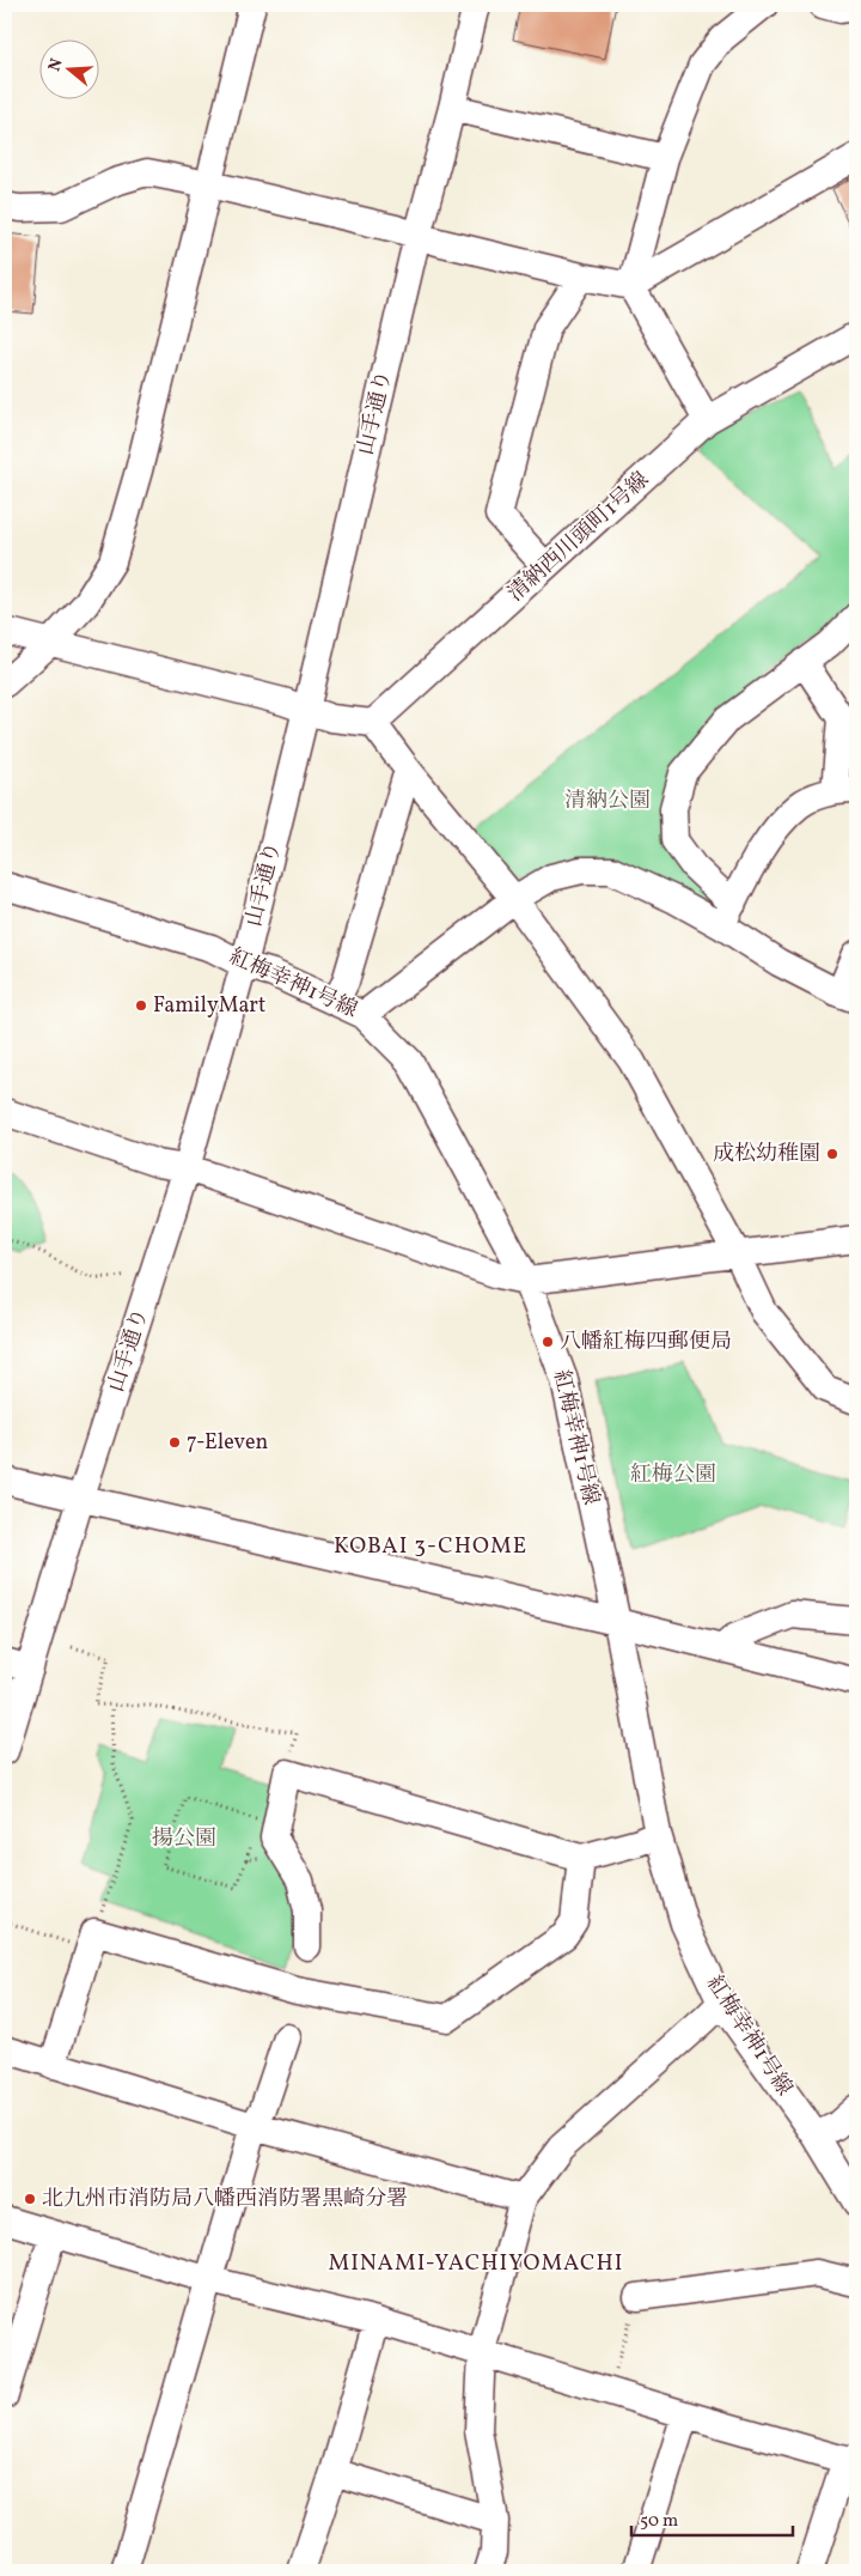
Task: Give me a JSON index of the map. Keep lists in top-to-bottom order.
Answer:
{
  "streets": {
    "street": ["山手通り", "清納西川頭町1号線", "紅梅幸神1号線"]
  },
  "crossings": [
    ["山手通り", "紅梅幸神1号線"]
  ],
  "districts": ["KOBAI 3-CHOME", "MINAMI-YACHIYOMACHI"],
  "parks": ["清納公園", "紅梅公園", "揚公園"],
  "places": [
    "FamilyMart",
    "成松幼稚園",
    "八幡紅梅四郵便局",
    "7-Eleven",
    "北九州市消防局八幡西消防署黒崎分署"
  ],
  "scale_bar": "50 m",
  "north": "left"
}
